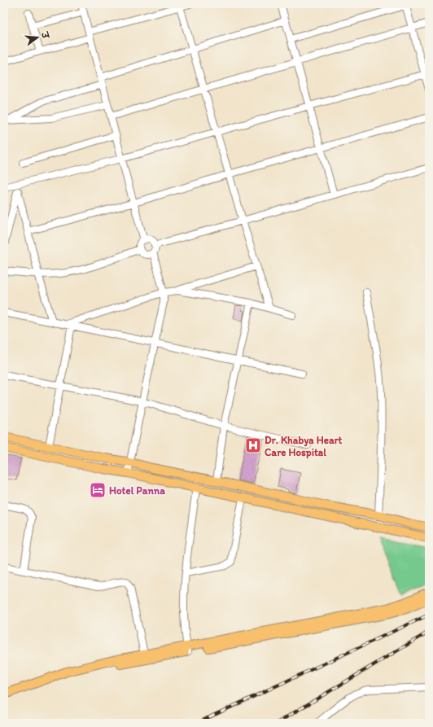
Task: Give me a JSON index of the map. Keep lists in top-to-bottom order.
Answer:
{
  "places": {
    "hospital": ["Dr. Khabya Heart Care Hospital"],
    "hotel": ["Hotel Panna"]
  },
  "north": "right"
}
